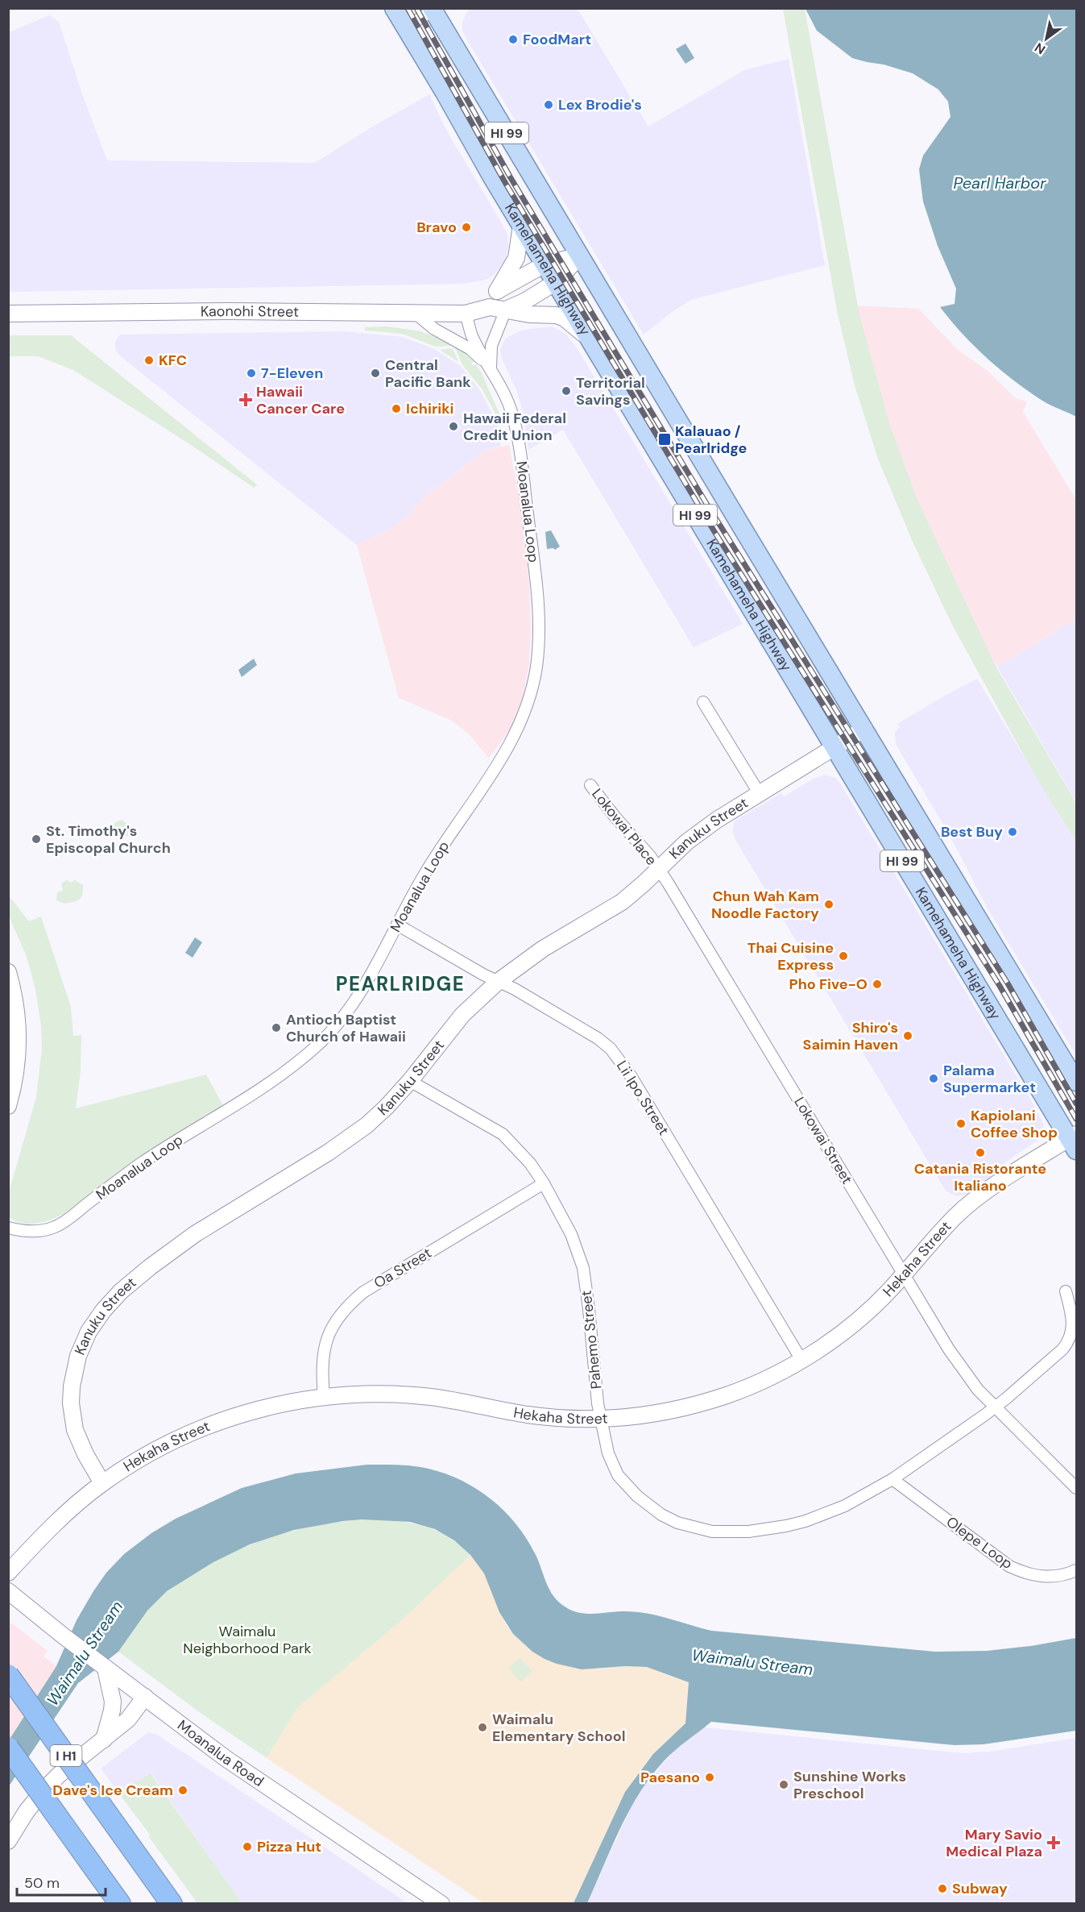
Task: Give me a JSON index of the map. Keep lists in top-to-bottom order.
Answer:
{
  "streets": {
    "highway": ["I H1"],
    "main road": ["HI 99", "Kamehameha Highway"],
    "street": [
      "Kaonohi Street",
      "Moanalua Loop",
      "Lokowai Place",
      "Kanuku Street",
      "Lii Ipo Street",
      "Lokowai Street",
      "Hekaha Street",
      "Oa Street",
      "Pahemo Street",
      "Olepe Loop",
      "Moanalua Road"
    ]
  },
  "crossings": [
    ["HI 99", "Kanuku Street"],
    ["Kamehameha Highway", "Kaonohi Street"],
    ["Kamehameha Highway", "Kanuku Street"],
    ["Kamehameha Highway", "Hekaha Street"],
    ["Kaonohi Street", "Moanalua Loop"],
    ["Moanalua Loop", "Lii Ipo Street"],
    ["Lokowai Place", "Kanuku Street"],
    ["Lokowai Place", "Lokowai Street"],
    ["Kanuku Street", "Lii Ipo Street"],
    ["Kanuku Street", "Lokowai Street"],
    ["Kanuku Street", "Hekaha Street"],
    ["Kanuku Street", "Pahemo Street"],
    ["Lii Ipo Street", "Hekaha Street"],
    ["Lokowai Street", "Hekaha Street"],
    ["Lokowai Street", "Pahemo Street"],
    ["Hekaha Street", "Oa Street"],
    ["Hekaha Street", "Pahemo Street"],
    ["Oa Street", "Pahemo Street"],
    ["Pahemo Street", "Olepe Loop"]
  ],
  "districts": ["PEARLRIDGE"],
  "water": ["Pearl Harbor", "Waimalu Stream"],
  "parks": ["Waimalu Neighborhood Park"],
  "places": {
    "other": [
      "FoodMart",
      "Lex Brodie's",
      "Bravo",
      "KFC",
      "7-Eleven",
      "Central Pacific Bank",
      "Territorial Savings",
      "Ichiriki",
      "Hawaii Federal Credit Union",
      "Best Buy",
      "St. Timothy's Episcopal Church",
      "Chun Wah Kam Noodle Factory",
      "Thai Cuisine Express",
      "Pho Five-O",
      "Antioch Baptist Church of Hawaii",
      "Shiro's Saimin Haven",
      "Palama Supermarket",
      "Kapiolani Coffee Shop",
      "Catania Ristorante Italiano",
      "Waimalu Elementary School",
      "Paesano",
      "Sunshine Works Preschool",
      "Dave's Ice Cream",
      "Pizza Hut",
      "Subway"
    ],
    "health": ["Hawaii Cancer Care", "Mary Savio Medical Plaza"],
    "transit": ["Kalauao / Pearlridge"]
  },
  "scale_bar": "50 m",
  "north": "bottom left"
}
